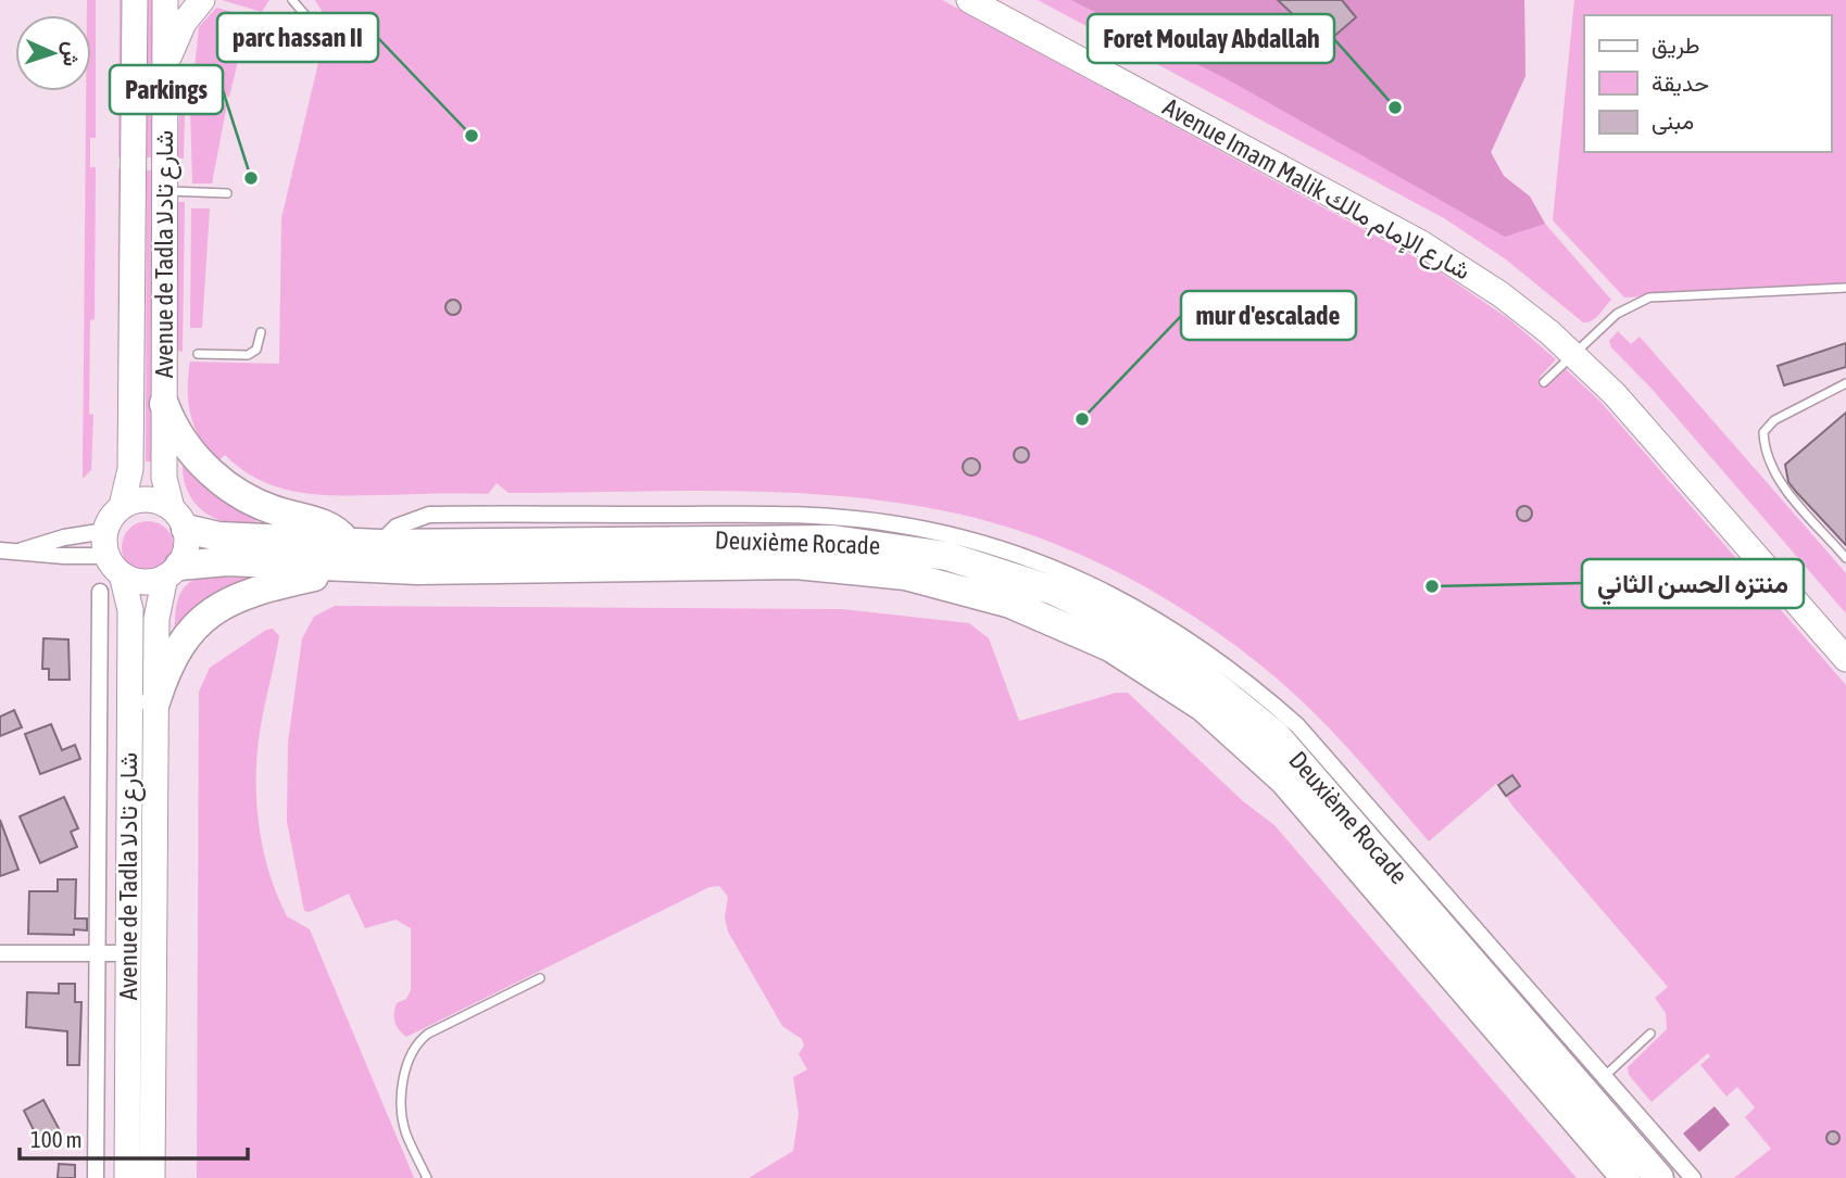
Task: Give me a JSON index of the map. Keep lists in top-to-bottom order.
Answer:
{
  "streets": {
    "highway": ["Deuxième Rocade"],
    "main road": ["Avenue Imam Malik شارع الإمام مالك", "Avenue de Tadla شارع تادلا"]
  },
  "crossings": [
    ["Avenue de Tadla شارع تادلا", "Deuxième Rocade"]
  ],
  "places": [
    "Foret Moulay Abdallah",
    "parc hassan II",
    "Parkings",
    "mur d'escalade",
    "منتزه الحسن الثاني"
  ],
  "legend": ["طريق", "حديقة", "مبنى"],
  "scale_bar": "100 m",
  "north": "right"
}
